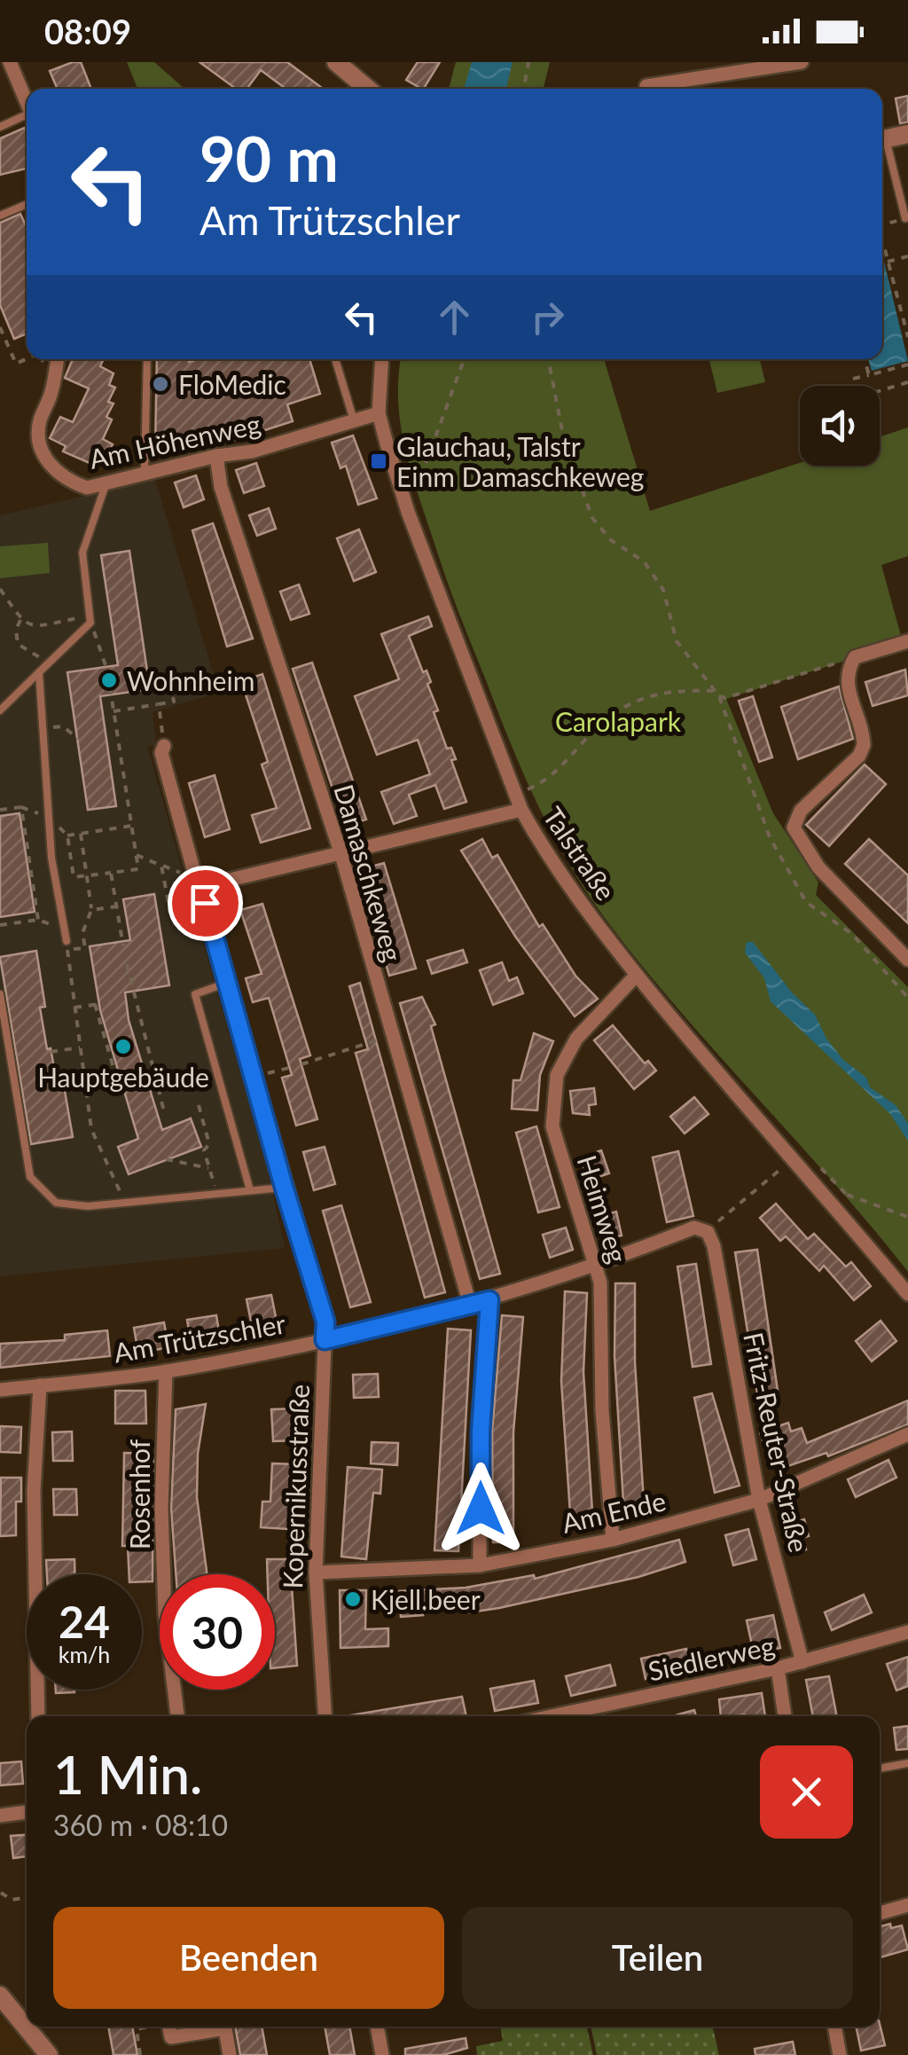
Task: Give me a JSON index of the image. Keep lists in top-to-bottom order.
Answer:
{
  "streets": {
    "street": [
      "Am Höhenweg",
      "Talstraße",
      "Damaschkeweg",
      "Heimweg",
      "Am Trützschler",
      "Fritz-Reuter-Straße",
      "Kopernikusstraße",
      "Rosenhof",
      "Am Ende",
      "Siedlerweg"
    ]
  },
  "crossings": [
    ["Am Höhenweg", "Talstraße"],
    ["Am Höhenweg", "Damaschkeweg"],
    ["Talstraße", "Heimweg"],
    ["Damaschkeweg", "Am Trützschler"],
    ["Heimweg", "Am Trützschler"],
    ["Heimweg", "Am Ende"],
    ["Am Trützschler", "Fritz-Reuter-Straße"],
    ["Am Trützschler", "Kopernikusstraße"],
    ["Am Trützschler", "Rosenhof"],
    ["Fritz-Reuter-Straße", "Am Ende"],
    ["Fritz-Reuter-Straße", "Siedlerweg"],
    ["Kopernikusstraße", "Am Ende"]
  ],
  "parks": ["Carolapark"],
  "places": {
    "other": [
      "FloMedic",
      "Wohnheim",
      "Hauptgebäude",
      "Kjell.beer"
    ],
    "transit": ["Glauchau, Talstr Einm Damaschkeweg"]
  },
  "page": {
    "status": "08:09",
    "turn": ["90 m", "Am Trützschler"],
    "speed": "24 km/h",
    "limit": "30",
    "heading": ["1 Min.", "360 m · 08:10"],
    "buttons": ["Beenden", "Teilen"]
  }
}
